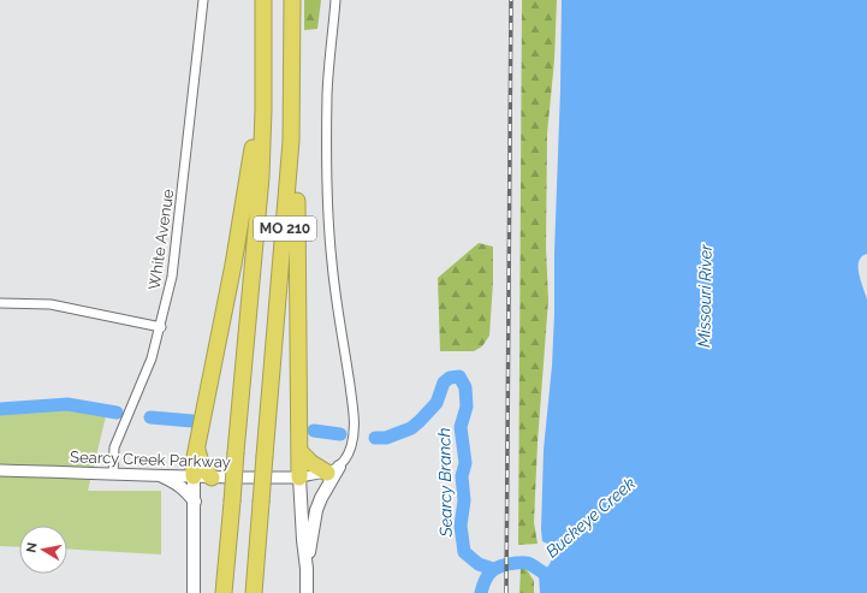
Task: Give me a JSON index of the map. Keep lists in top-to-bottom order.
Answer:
{
  "streets": {
    "highway": ["MO 210"],
    "street": ["White Avenue", "Searcy Creek Parkway"]
  },
  "crossings": [
    ["White Avenue", "Searcy Creek Parkway"]
  ],
  "water": ["Missouri River", "Searcy Branch", "Buckeye Creek"],
  "north": "left"
}
